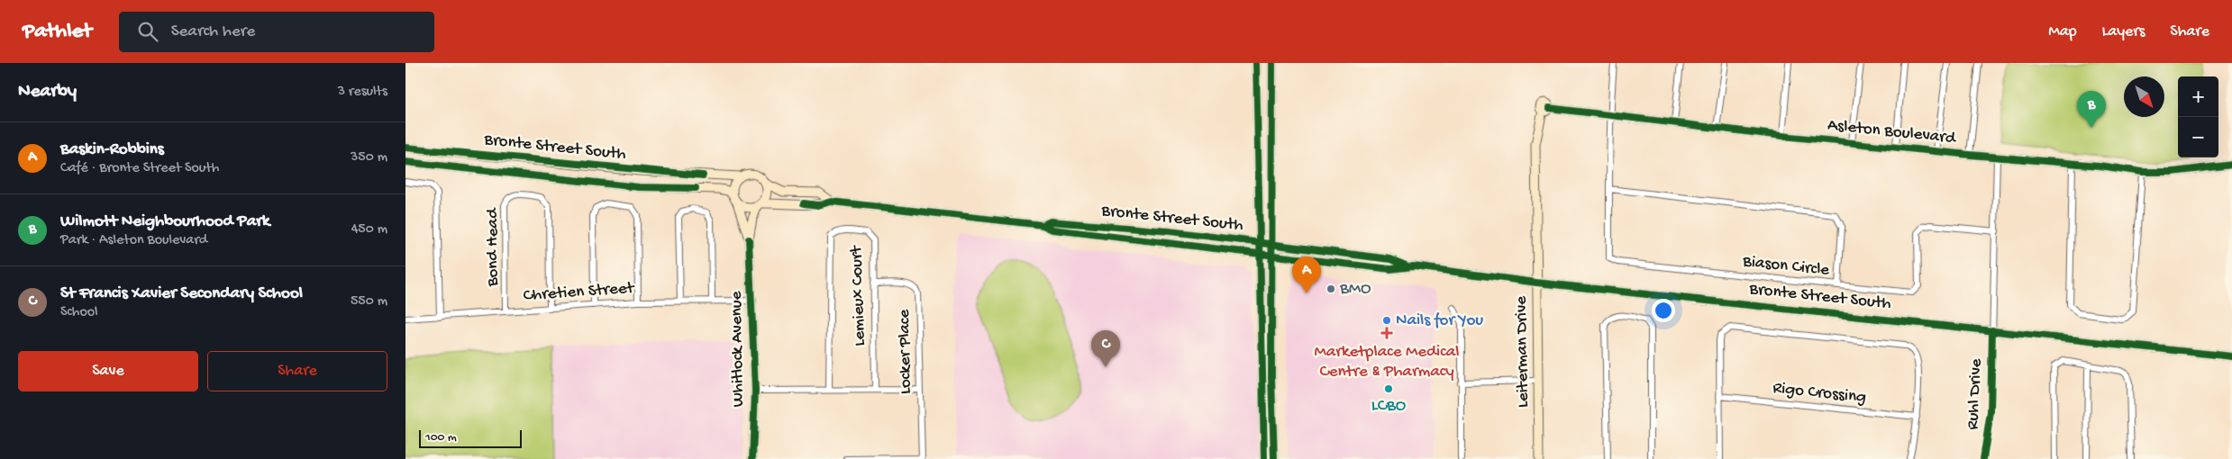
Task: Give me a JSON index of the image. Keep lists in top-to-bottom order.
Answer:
{
  "streets": {
    "main road": [
      "Asleton Boulevard",
      "Bronte Street South",
      "Whitlock Avenue",
      "Leiterman Drive"
    ],
    "street": [
      "Bond Head",
      "Biason Circle",
      "Chretien Street",
      "Lemieux Court",
      "Locker Place",
      "Rigo Crossing",
      "Ruhl Drive"
    ]
  },
  "crossings": [
    ["Asleton Boulevard", "Biason Circle"],
    ["Asleton Boulevard", "Leiterman Drive"],
    ["Asleton Boulevard", "Ruhl Drive"],
    ["Bronte Street South", "Whitlock Avenue"],
    ["Bronte Street South", "Leiterman Drive"],
    ["Bronte Street South", "Ruhl Drive"],
    ["Bond Head", "Chretien Street"],
    ["Chretien Street", "Whitlock Avenue"],
    ["Lemieux Court", "Locker Place"]
  ],
  "places": {
    "other": ["BMO", "Nails for You", "LCBO"],
    "health": ["Marketplace Medical Centre & Pharmacy"]
  },
  "scale_bar": "100 m",
  "north": "bottom right",
  "page": {
    "header": "Pathlet",
    "search": "Search here",
    "nav": ["Map", "Layers", "Share"],
    "heading": ["Nearby", "3 results"],
    "map_buttons": ["+", "−"],
    "pins": ["B", "A", "C"],
    "list": [
      {
        "mark": "A",
        "name": "Baskin-Robbins",
        "note": "Café · Bronte Street South",
        "value": "350 m"
      },
      {
        "mark": "B",
        "name": "Wilmott Neighbourhood Park",
        "note": "Park · Asleton Boulevard",
        "value": "450 m"
      },
      {
        "mark": "C",
        "name": "St Francis Xavier Secondary School",
        "note": "School",
        "value": "550 m"
      }
    ],
    "buttons": ["Save", "Share"],
    "scale": "100 m"
  }
}
